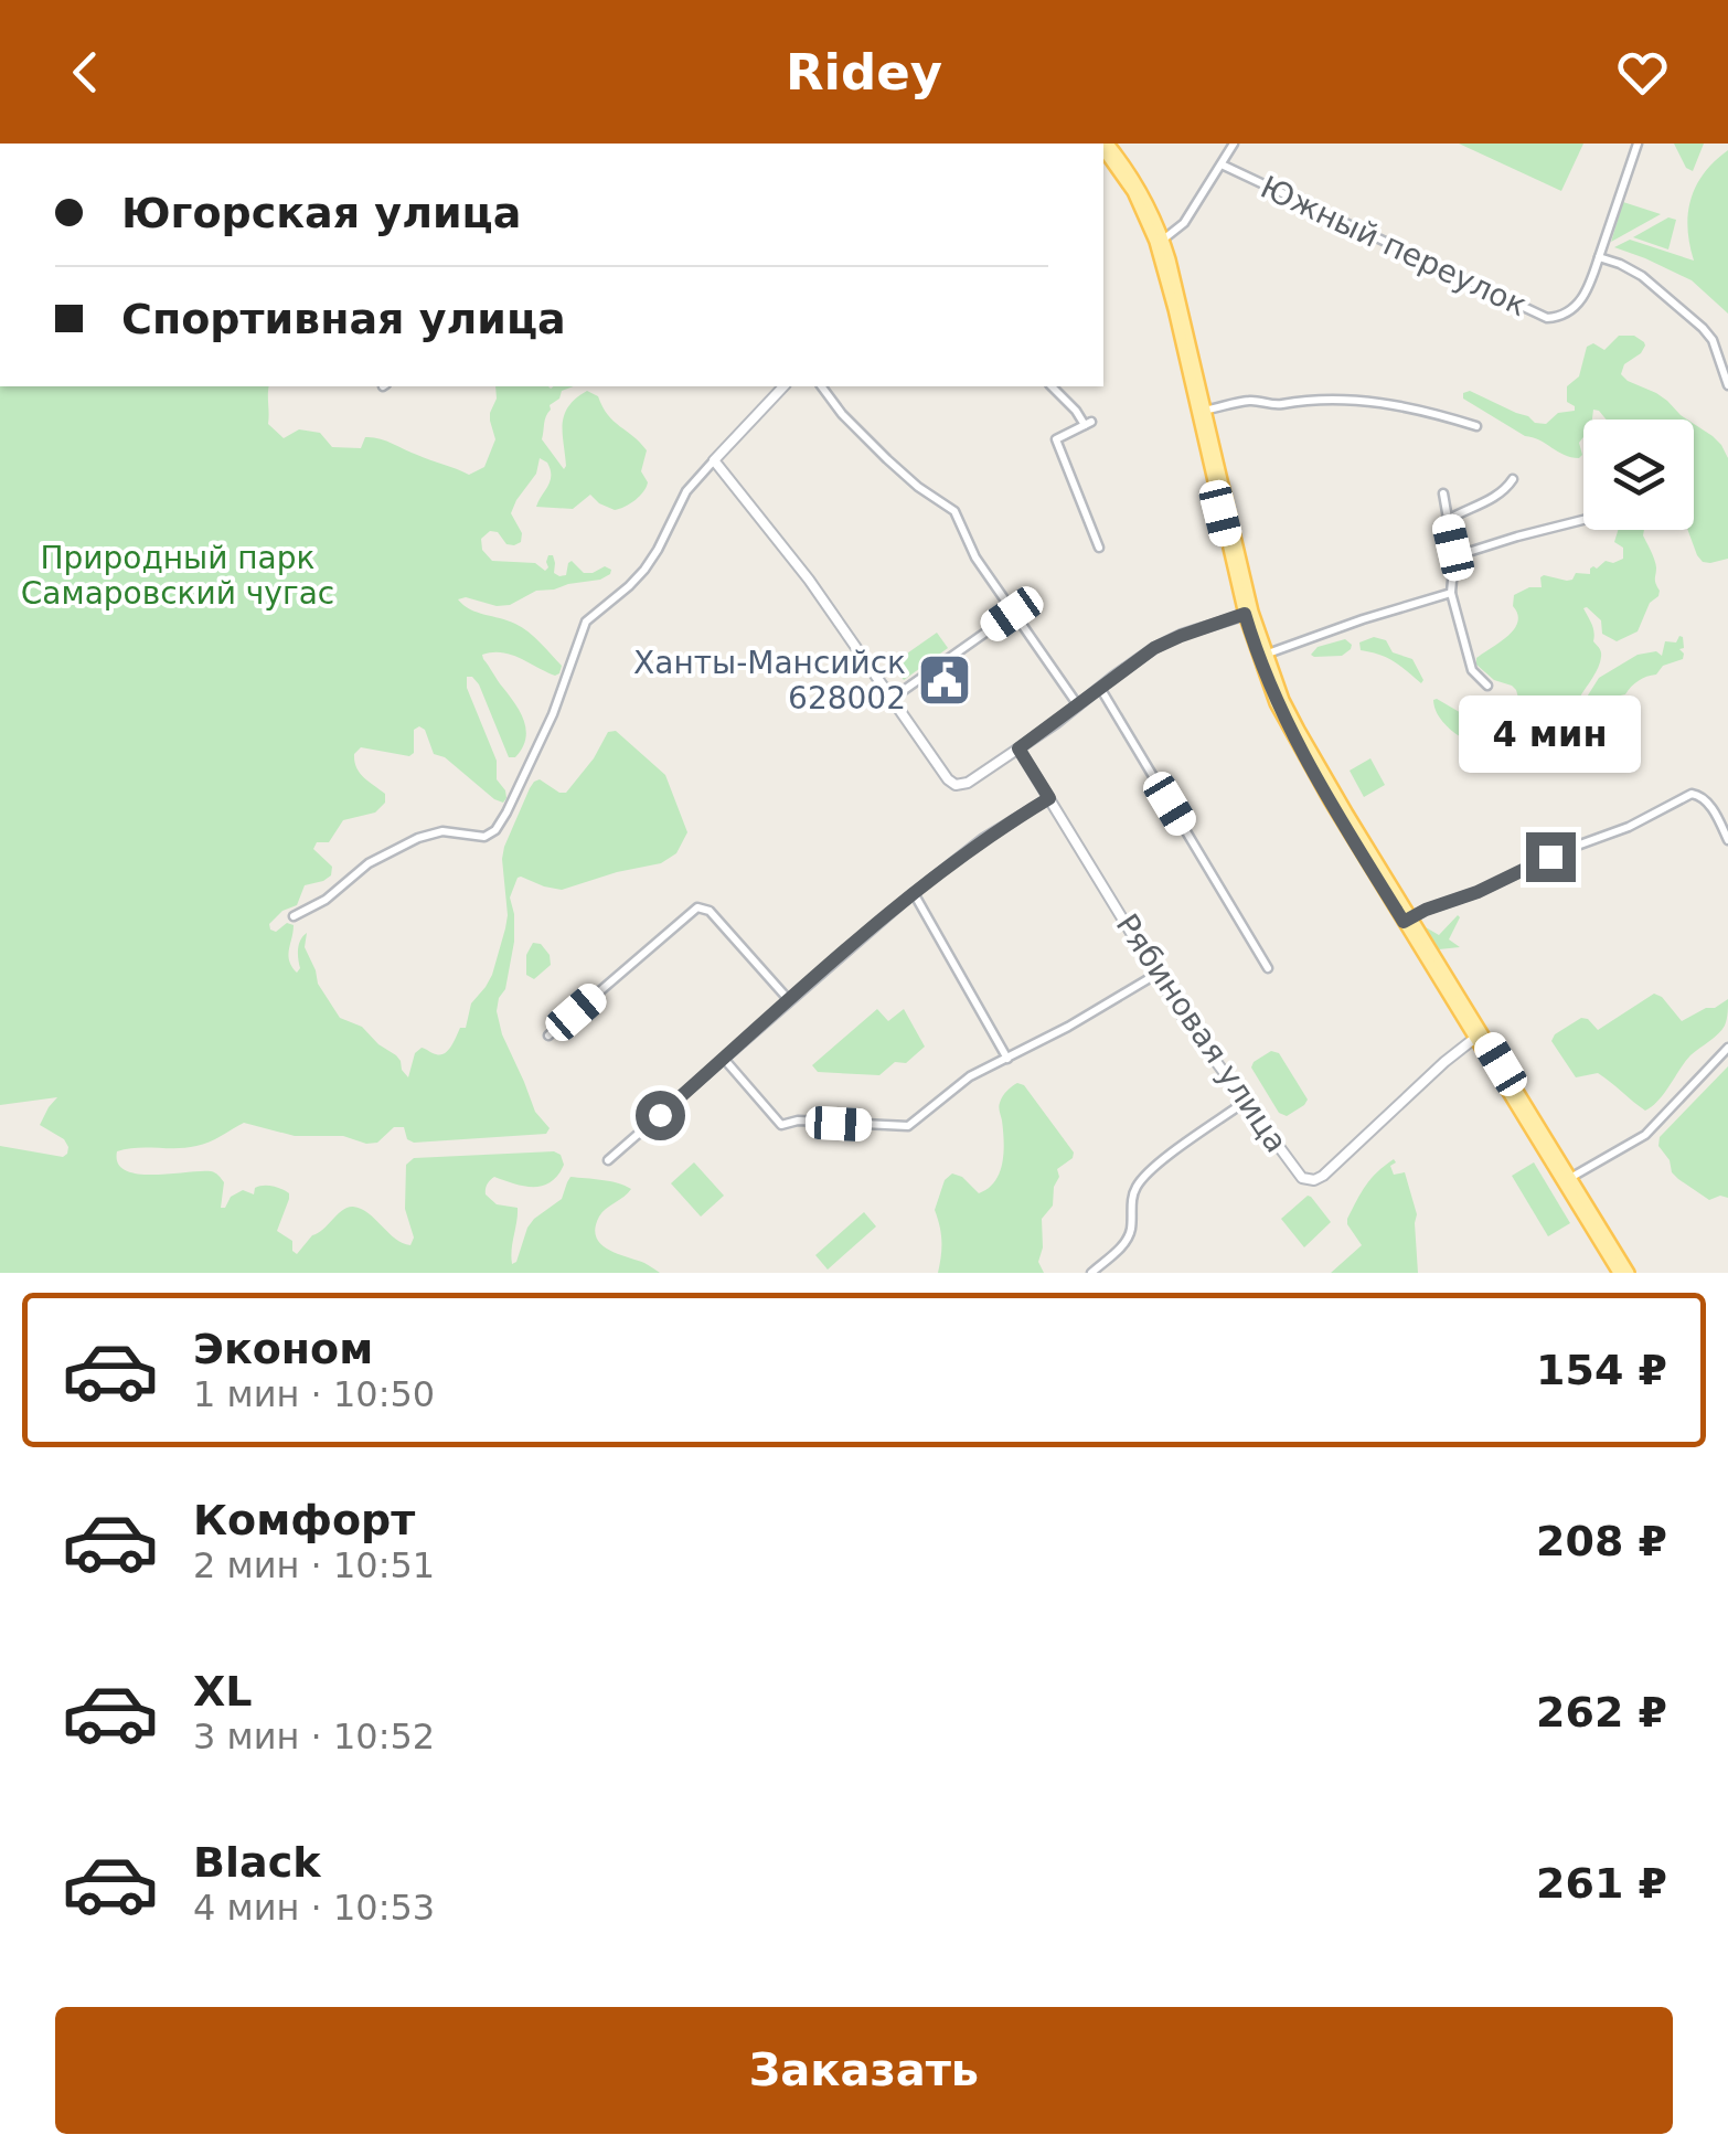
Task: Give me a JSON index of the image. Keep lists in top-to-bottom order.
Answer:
{
  "streets": {
    "street": ["Южный переулок", "Рябиновая улица"]
  },
  "parks": ["Природный парк Самаровский чугас"],
  "places": {
    "public building": ["Ханты-Мансийск 628002"]
  },
  "page": {
    "header": "Ridey",
    "banner": ["Югорская улица", "Спортивная улица"],
    "bubble": "4 мин",
    "list": [
      {
        "name": "Эконом",
        "note": "1 мин · 10:50",
        "value": "154 ₽"
      },
      {
        "name": "Комфорт",
        "note": "2 мин · 10:51",
        "value": "208 ₽"
      },
      {
        "name": "XL",
        "note": "3 мин · 10:52",
        "value": "262 ₽"
      },
      {
        "name": "Black",
        "note": "4 мин · 10:53",
        "value": "261 ₽"
      }
    ],
    "buttons": "Заказать"
  }
}
